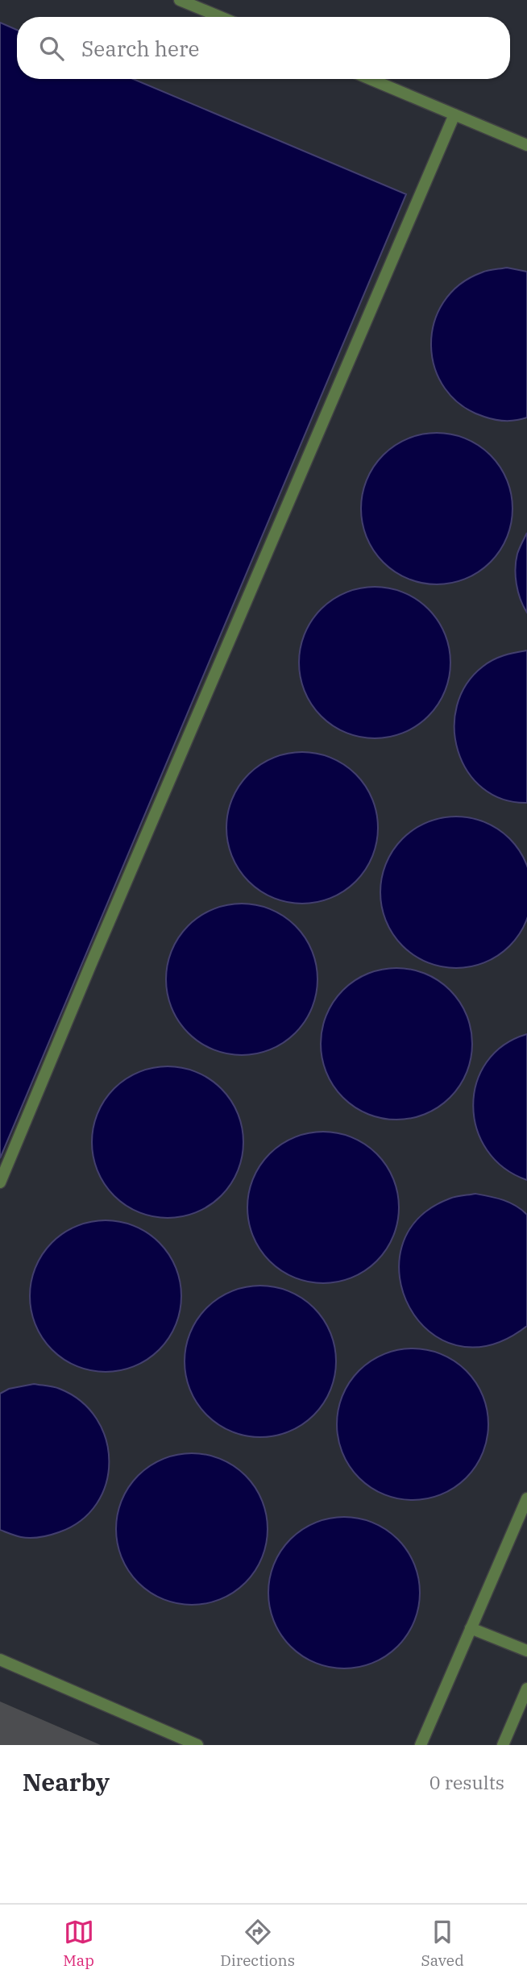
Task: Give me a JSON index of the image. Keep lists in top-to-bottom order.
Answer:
{
  "page": {
    "search": "Search here",
    "heading": ["Nearby", "0 results"],
    "nav": ["Map", "Directions", "Saved"]
  }
}
